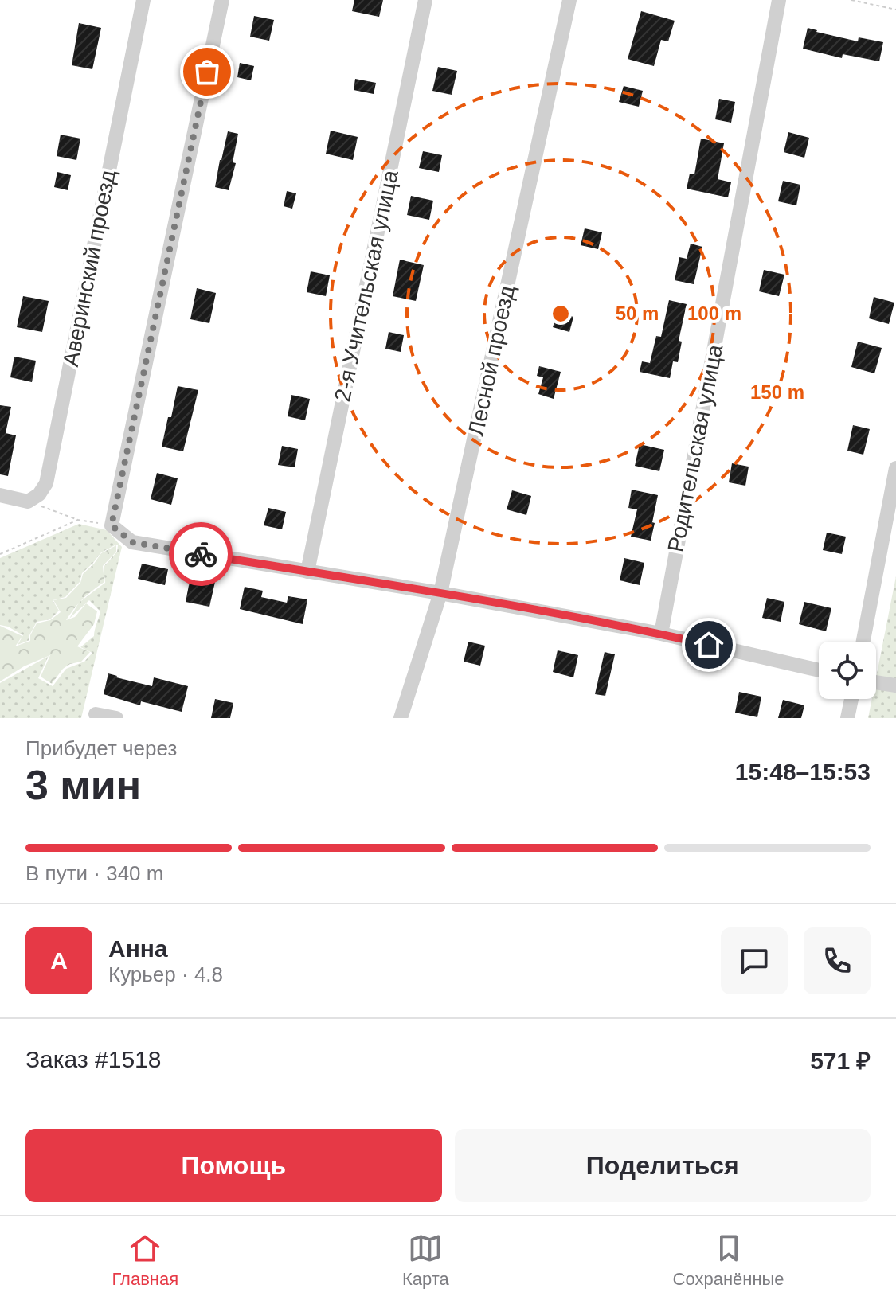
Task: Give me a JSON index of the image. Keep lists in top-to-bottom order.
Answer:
{
  "streets": {
    "street": [
      "Аверинский проезд",
      "2-я Учительская улица",
      "Лесной проезд",
      "Родительская улица"
    ]
  },
  "page": {
    "heading": ["3 мин", "Прибудет через", "15:48–15:53"],
    "panel": [
      "Анна",
      "Курьер · 4.8",
      "Заказ #1518",
      "571 ₽"
    ],
    "bar": "В пути · 340 m",
    "round": "А",
    "buttons": ["Помощь", "Поделиться"],
    "tabs": ["Главная", "Карта", "Сохранённые"]
  },
  "rings": ["50 m", "100 m", "150 m"]
}
